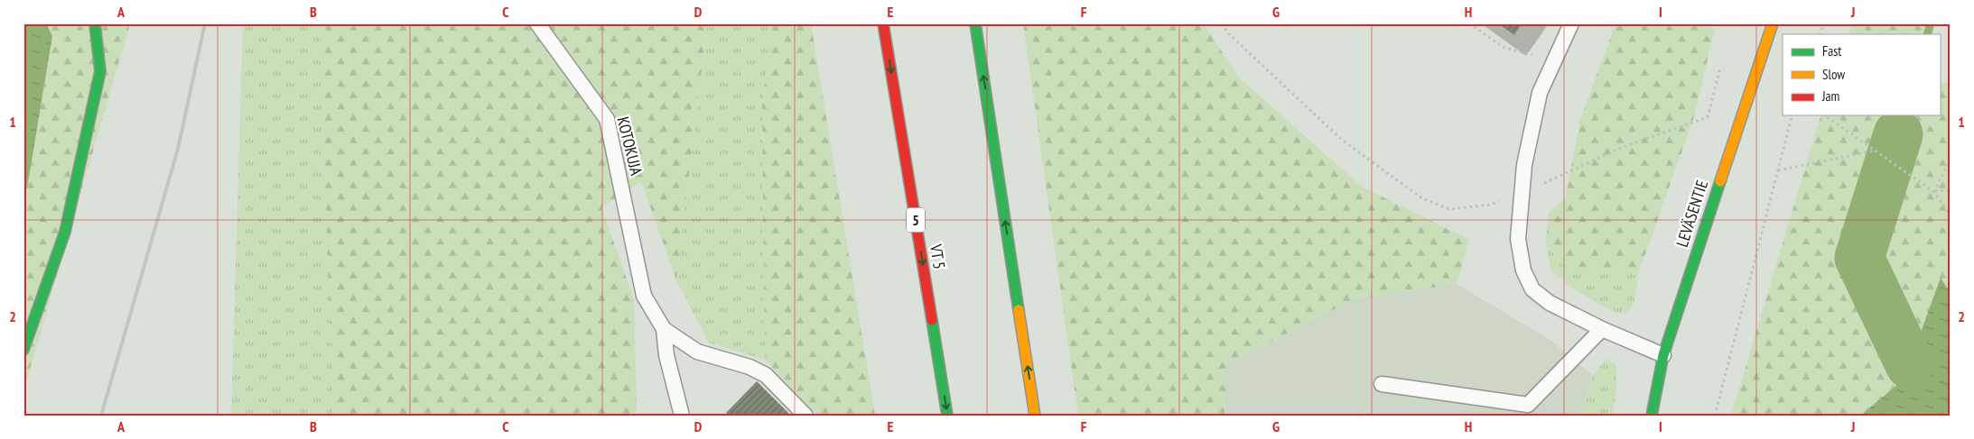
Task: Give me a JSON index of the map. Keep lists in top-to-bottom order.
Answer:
{
  "streets": {
    "main road": ["LEVÄSENTIE", "5", "VT 5"],
    "lane": ["KOTOKUJA"]
  },
  "legend": ["Fast", "Slow", "Jam"],
  "grid": {
    "columns": [
      "A",
      "B",
      "C",
      "D",
      "E",
      "F",
      "G",
      "H",
      "I",
      "J"
    ],
    "rows": ["1", "2"]
  }
}
